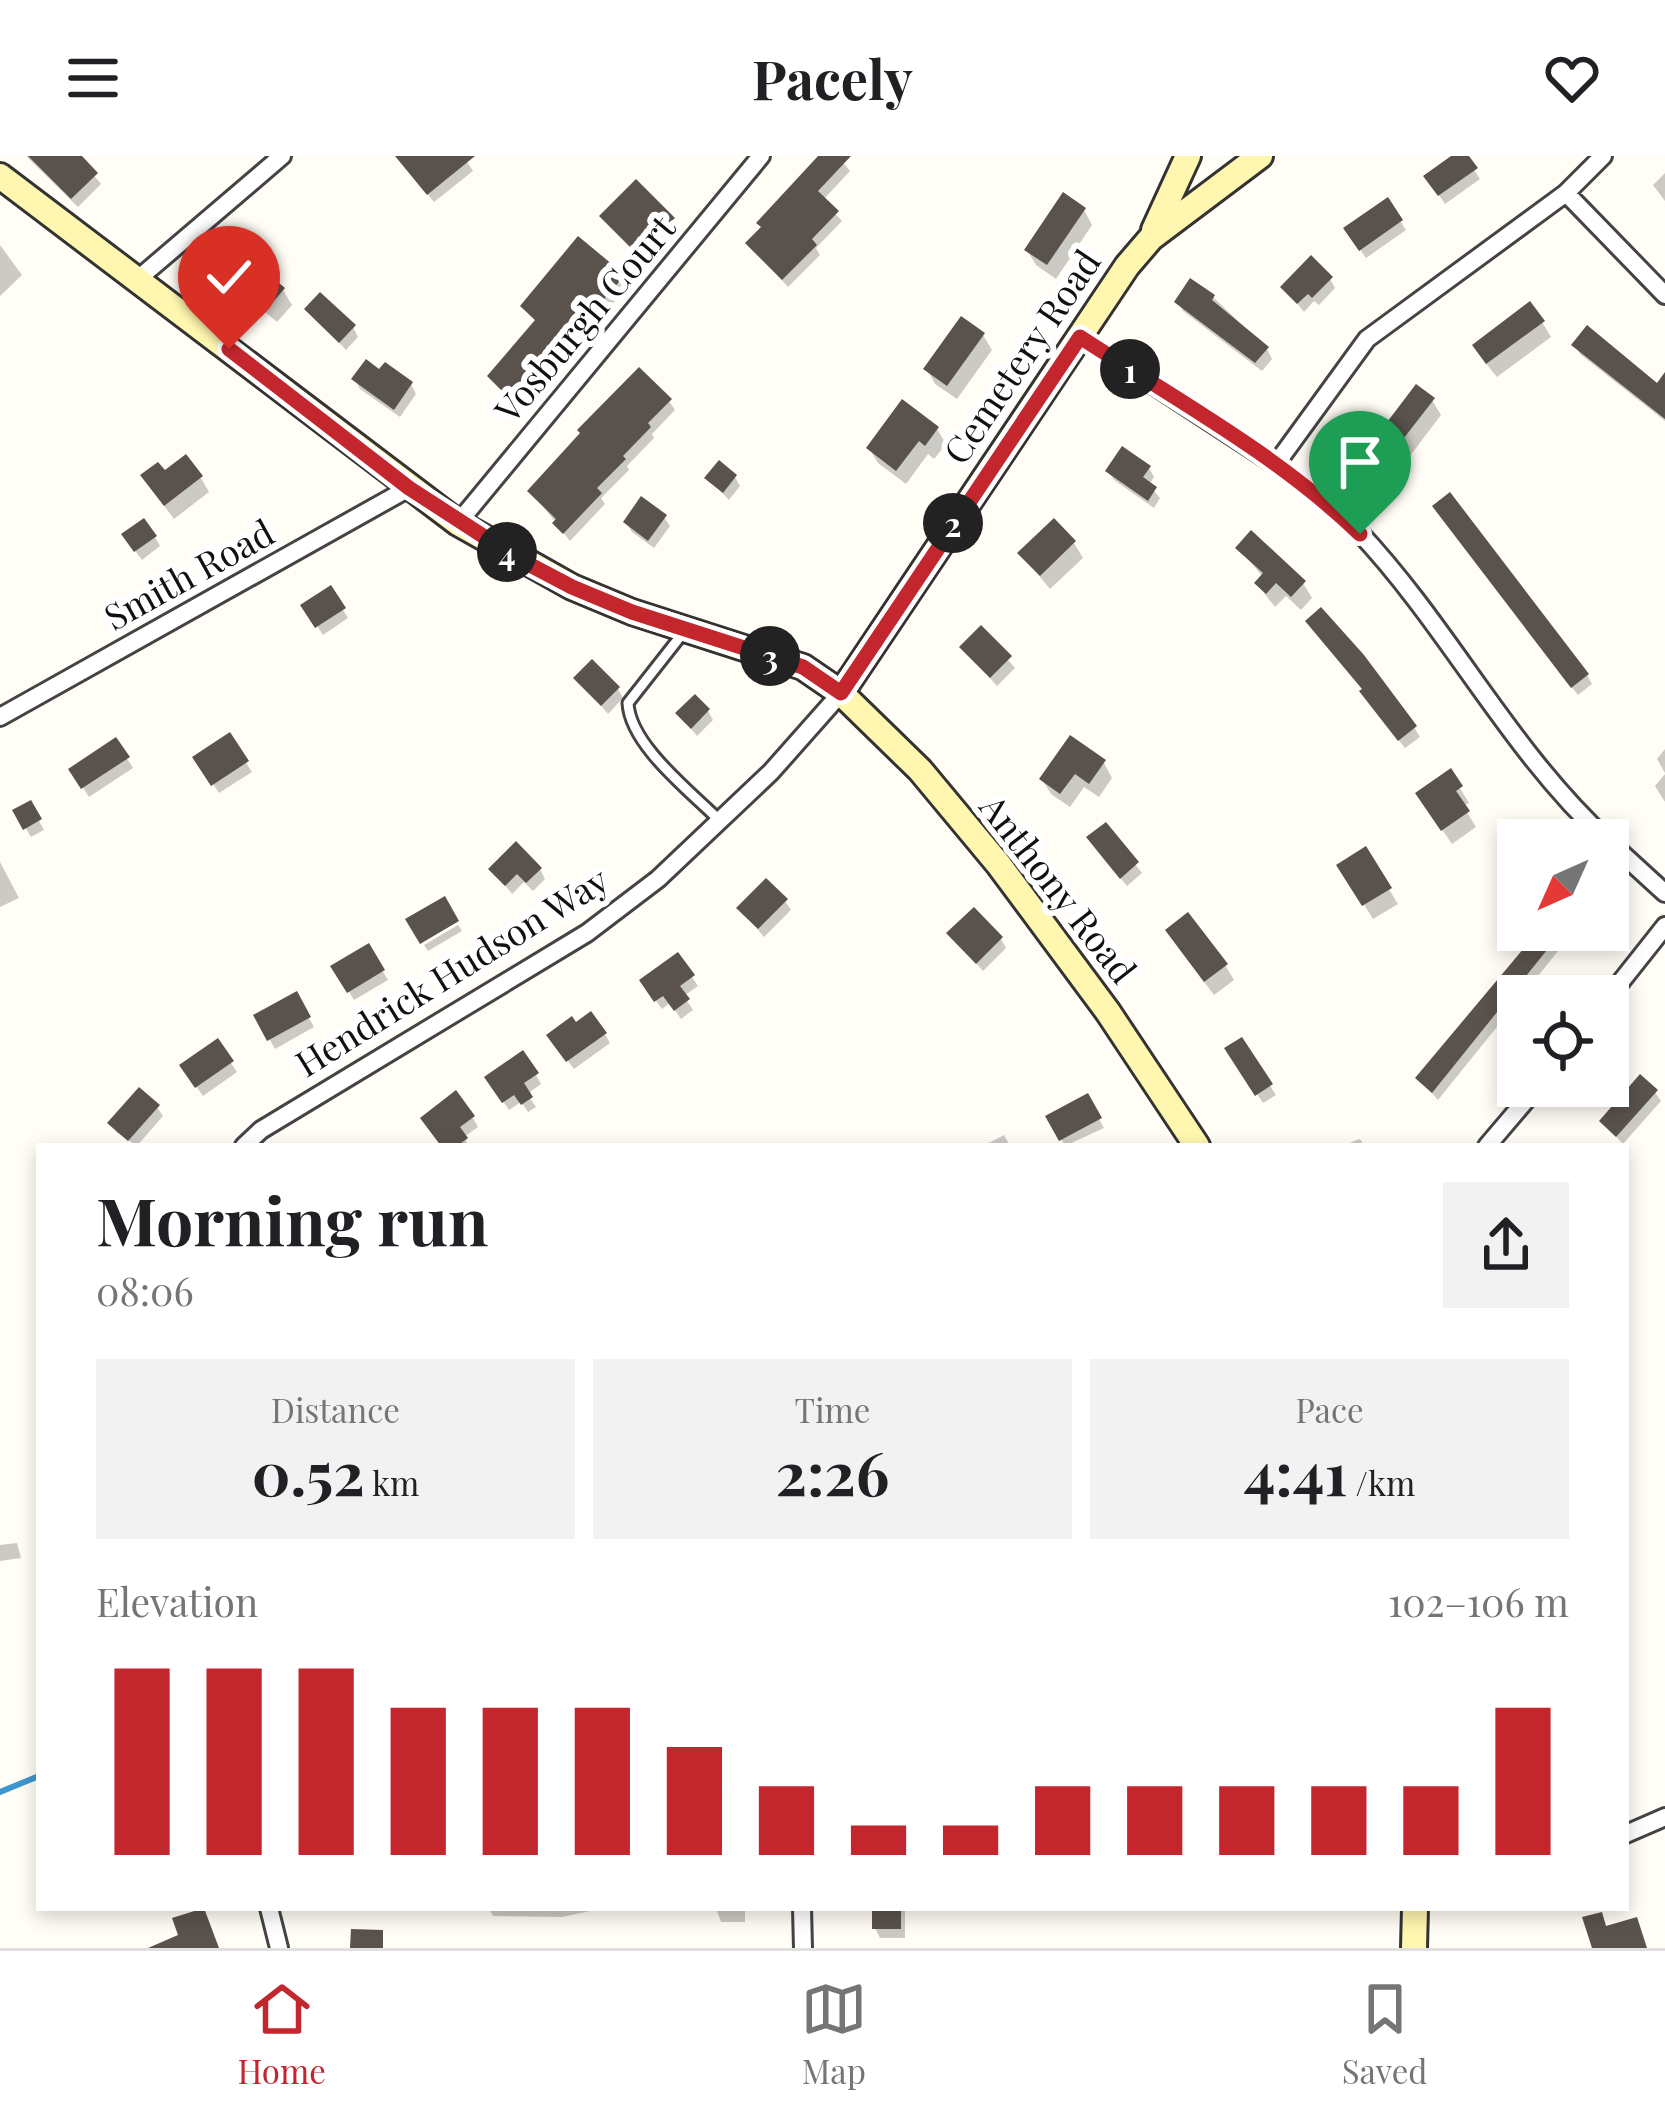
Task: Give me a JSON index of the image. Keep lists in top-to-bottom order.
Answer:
{
  "streets": {
    "street": [
      "Vosburgh Court",
      "Cemetery Road",
      "Smith Road",
      "Anthony Road",
      "Hendrick Hudson Way"
    ]
  },
  "crossings": [
    ["Vosburgh Court", "Anthony Road"],
    ["Cemetery Road", "Anthony Road"],
    ["Cemetery Road", "Hendrick Hudson Way"],
    ["Smith Road", "Anthony Road"],
    ["Anthony Road", "Hendrick Hudson Way"]
  ],
  "north": "bottom left",
  "page": {
    "header": "Pacely",
    "pins": [
      "1",
      "2",
      "4",
      "3"
    ],
    "heading": ["Morning run", "08:06"],
    "stats": [
      ["Distance", "0.52 km"],
      ["Time", "2:26"],
      ["Pace", "4:41 /km"]
    ],
    "chart": ["Elevation", "102–106 m"],
    "tabs": ["Home", "Map", "Saved"]
  }
}
